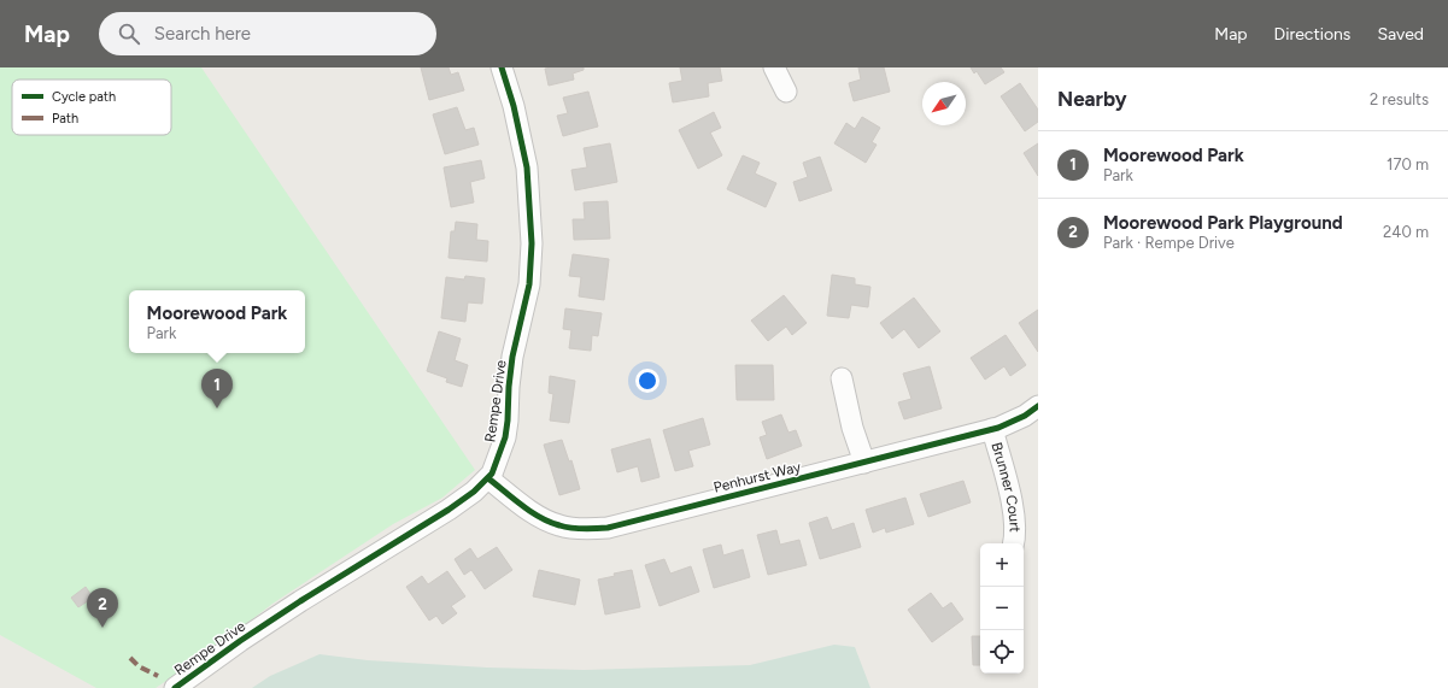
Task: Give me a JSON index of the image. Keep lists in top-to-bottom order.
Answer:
{
  "streets": {
    "street": ["Rempe Drive", "Penhurst Way", "Brunner Court"]
  },
  "crossings": [
    ["Rempe Drive", "Penhurst Way"],
    ["Penhurst Way", "Brunner Court"]
  ],
  "legend": ["Cycle path", "Path"],
  "north": "bottom left",
  "page": {
    "header": "Map",
    "search": "Search here",
    "nav": ["Map", "Directions", "Saved"],
    "heading": ["Nearby", "2 results"],
    "list": [
      {
        "mark": "1",
        "name": "Moorewood Park",
        "note": "Park",
        "value": "170 m"
      },
      {
        "mark": "2",
        "name": "Moorewood Park Playground",
        "note": "Park · Rempe Drive",
        "value": "240 m"
      }
    ],
    "popup": ["Moorewood Park", "Park"],
    "pins": ["1", "2"],
    "map_buttons": ["+", "−"]
  }
}
